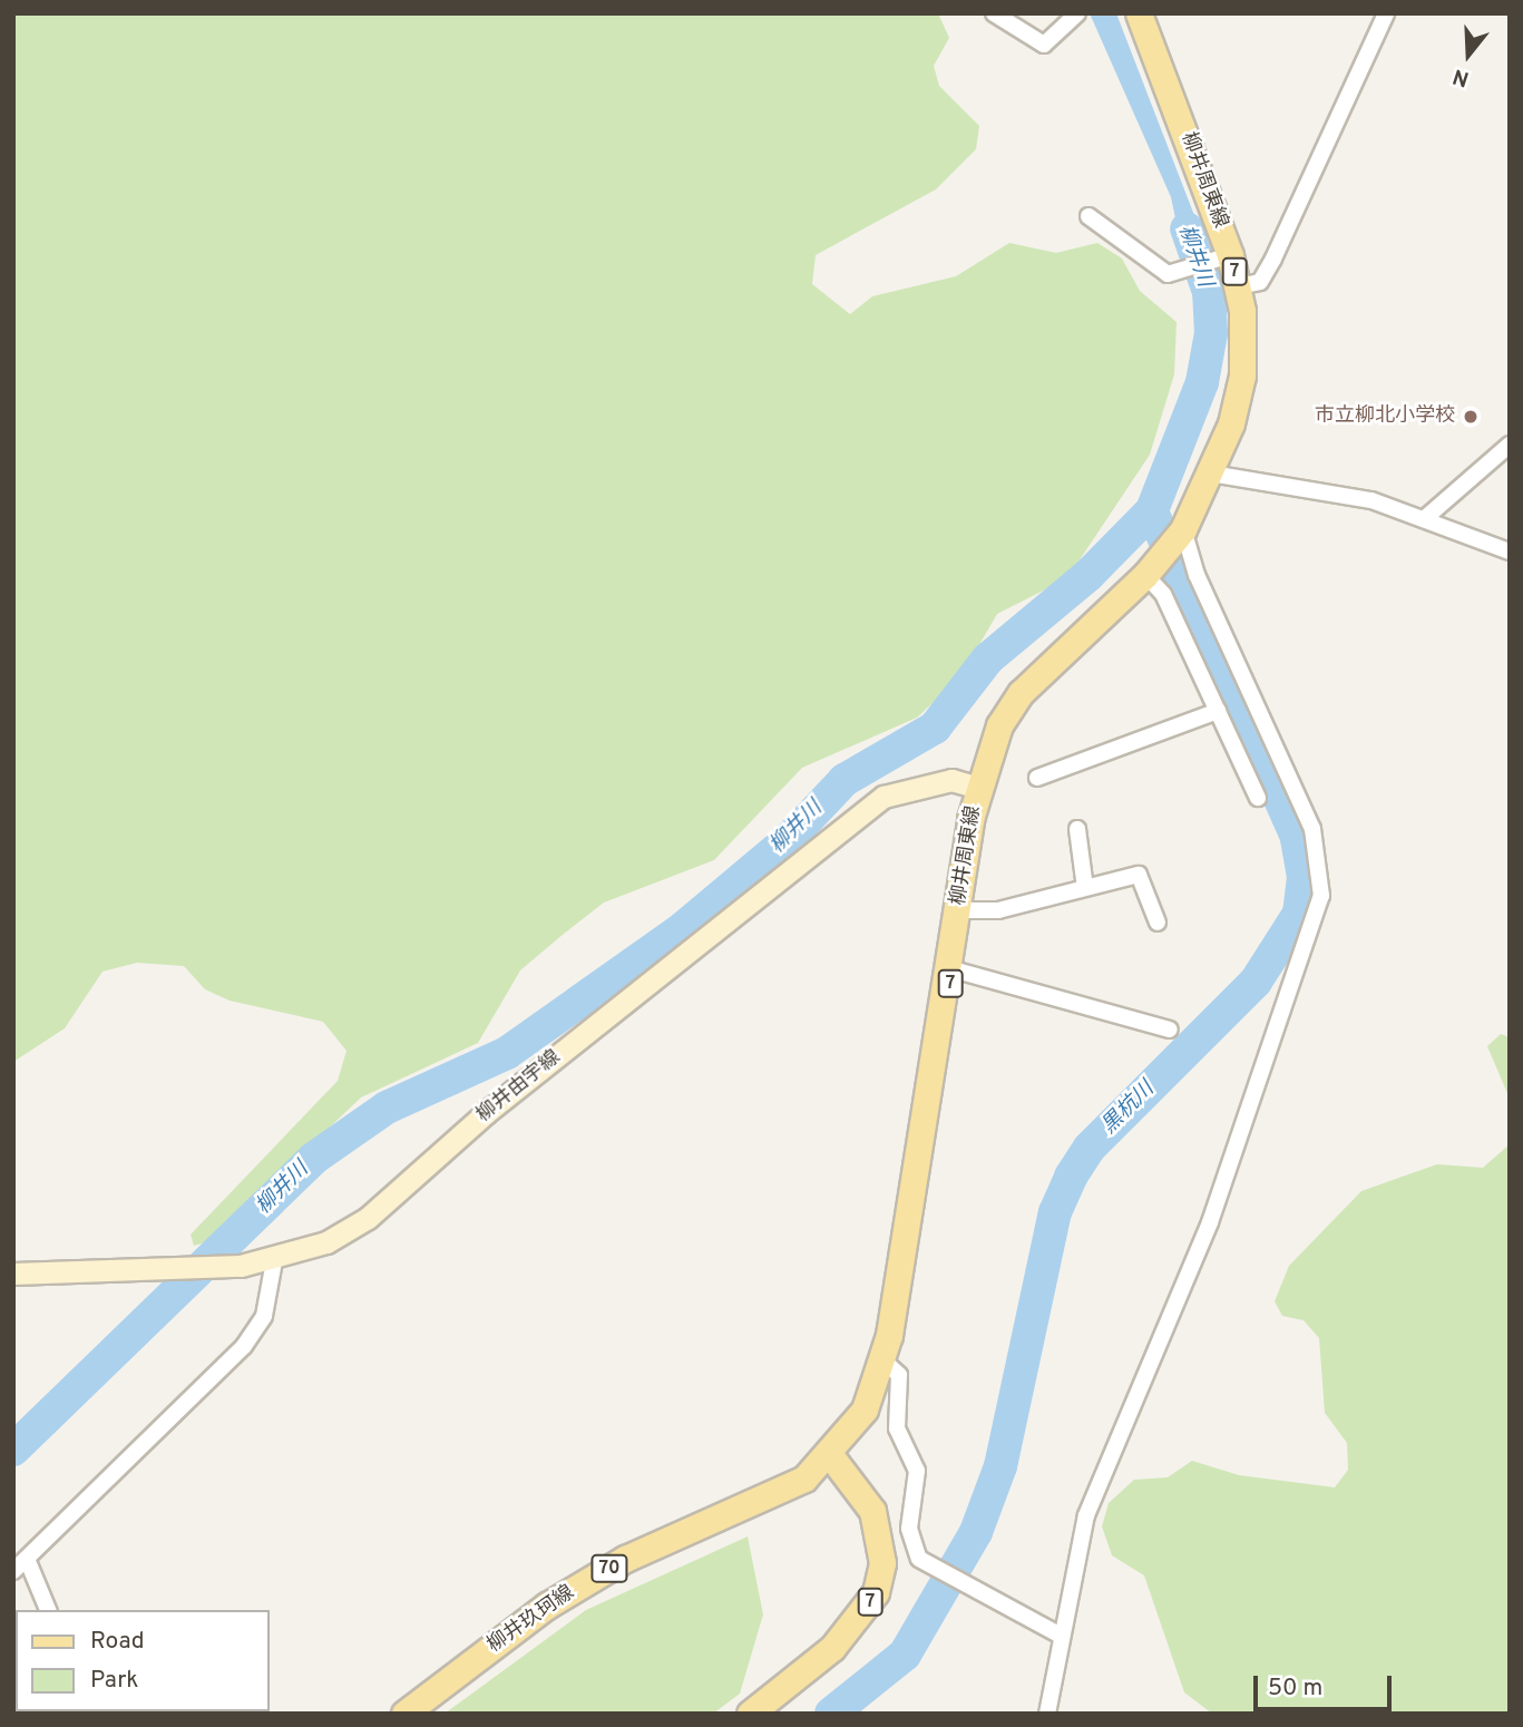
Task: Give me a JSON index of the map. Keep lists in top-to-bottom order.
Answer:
{
  "streets": {
    "main road": [
      "柳井周東線",
      "7",
      "柳井由宇線",
      "70",
      "柳井玖珂線"
    ]
  },
  "crossings": [
    ["柳井周東線", "7"],
    ["柳井周東線", "柳井由宇線"],
    ["柳井周東線", "柳井玖珂線"],
    ["7", "柳井玖珂線"]
  ],
  "water": ["柳井川", "黒杭川"],
  "places": ["市立柳北小学校"],
  "legend": ["Road", "Park"],
  "scale_bar": "50 m",
  "north": "bottom"
}
